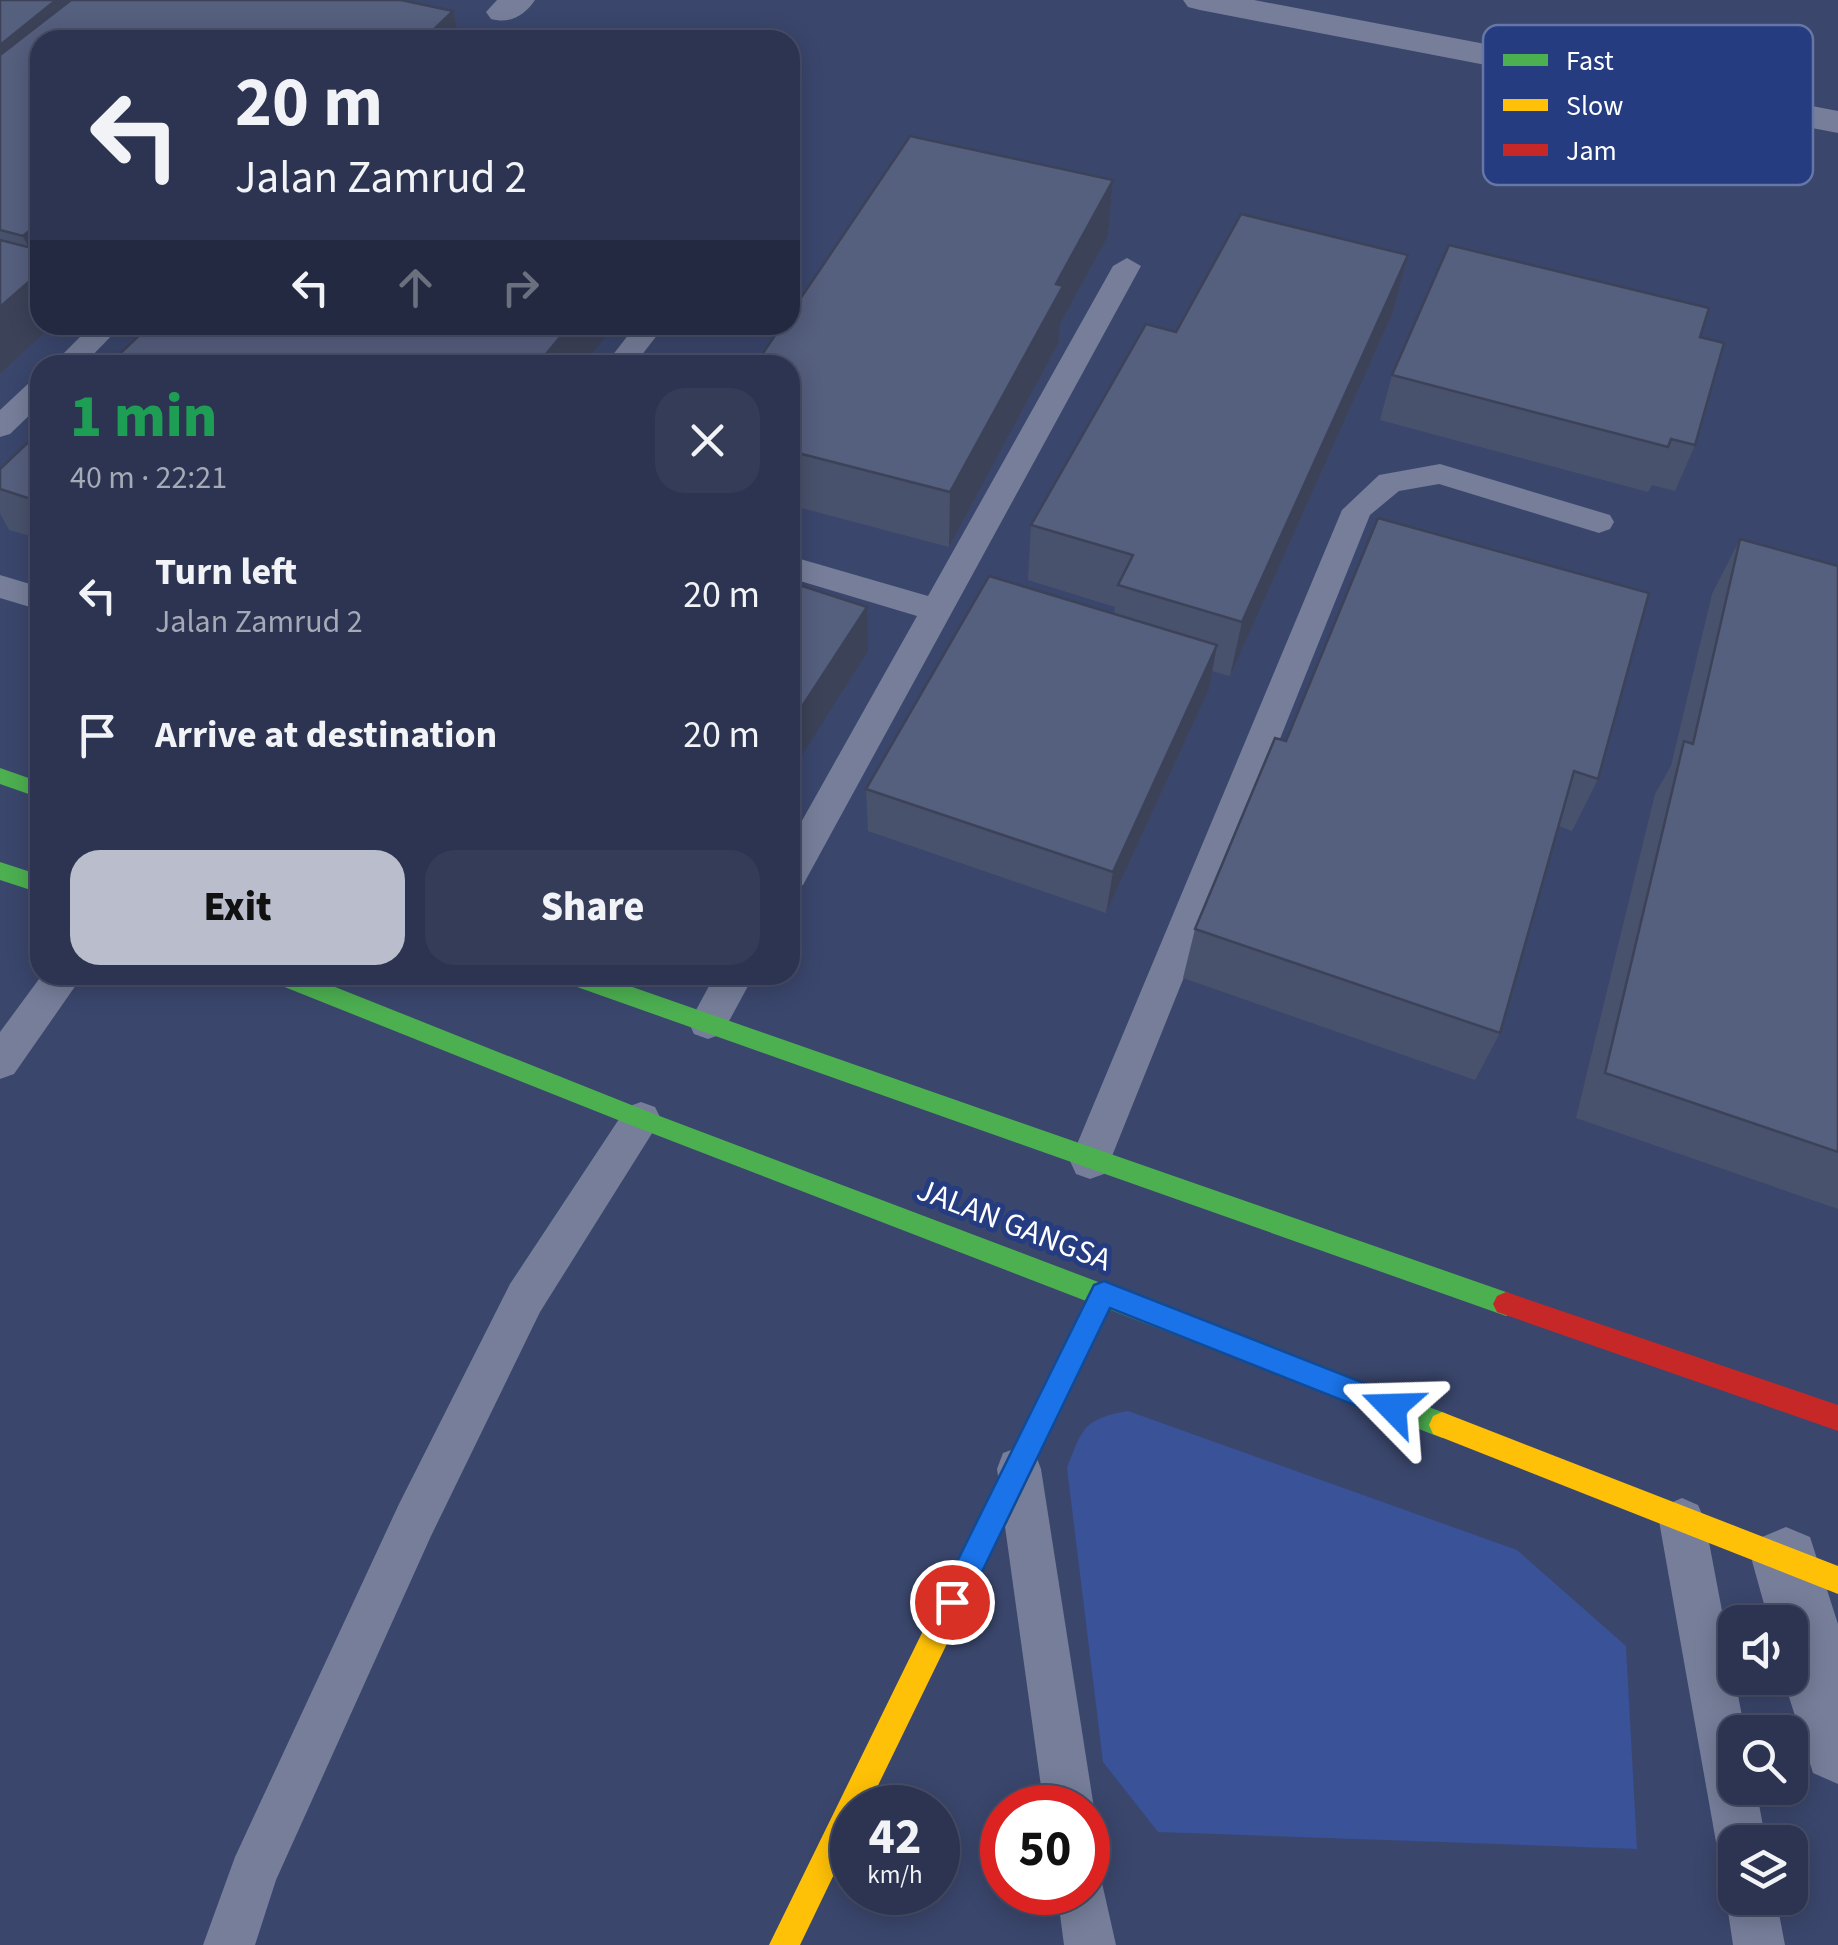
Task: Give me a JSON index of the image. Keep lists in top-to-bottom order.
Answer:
{
  "streets": {
    "main road": ["JALAN GANGSA"]
  },
  "legend": ["Fast", "Slow", "Jam"],
  "page": {
    "turn": ["20 m", "Jalan Zamrud 2"],
    "heading": ["1 min", "40 m · 22:21"],
    "list": [
      {
        "name": "Turn left",
        "note": "Jalan Zamrud 2",
        "value": "20 m"
      },
      {
        "name": "Arrive at destination",
        "value": "20 m"
      }
    ],
    "buttons": ["Exit", "Share"],
    "speed": "42 km/h",
    "limit": "50"
  }
}
